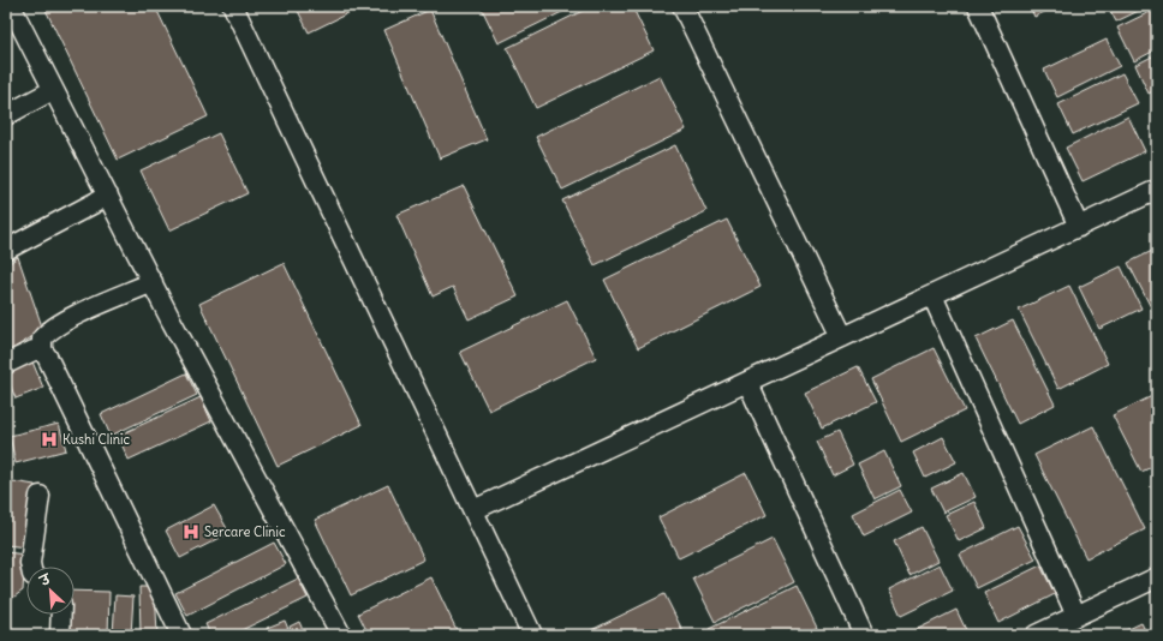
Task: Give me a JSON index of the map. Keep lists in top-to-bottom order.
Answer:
{
  "places": {
    "hospital": ["Kushi Clinic", "Sercare Clinic"]
  },
  "north": "top left"
}
